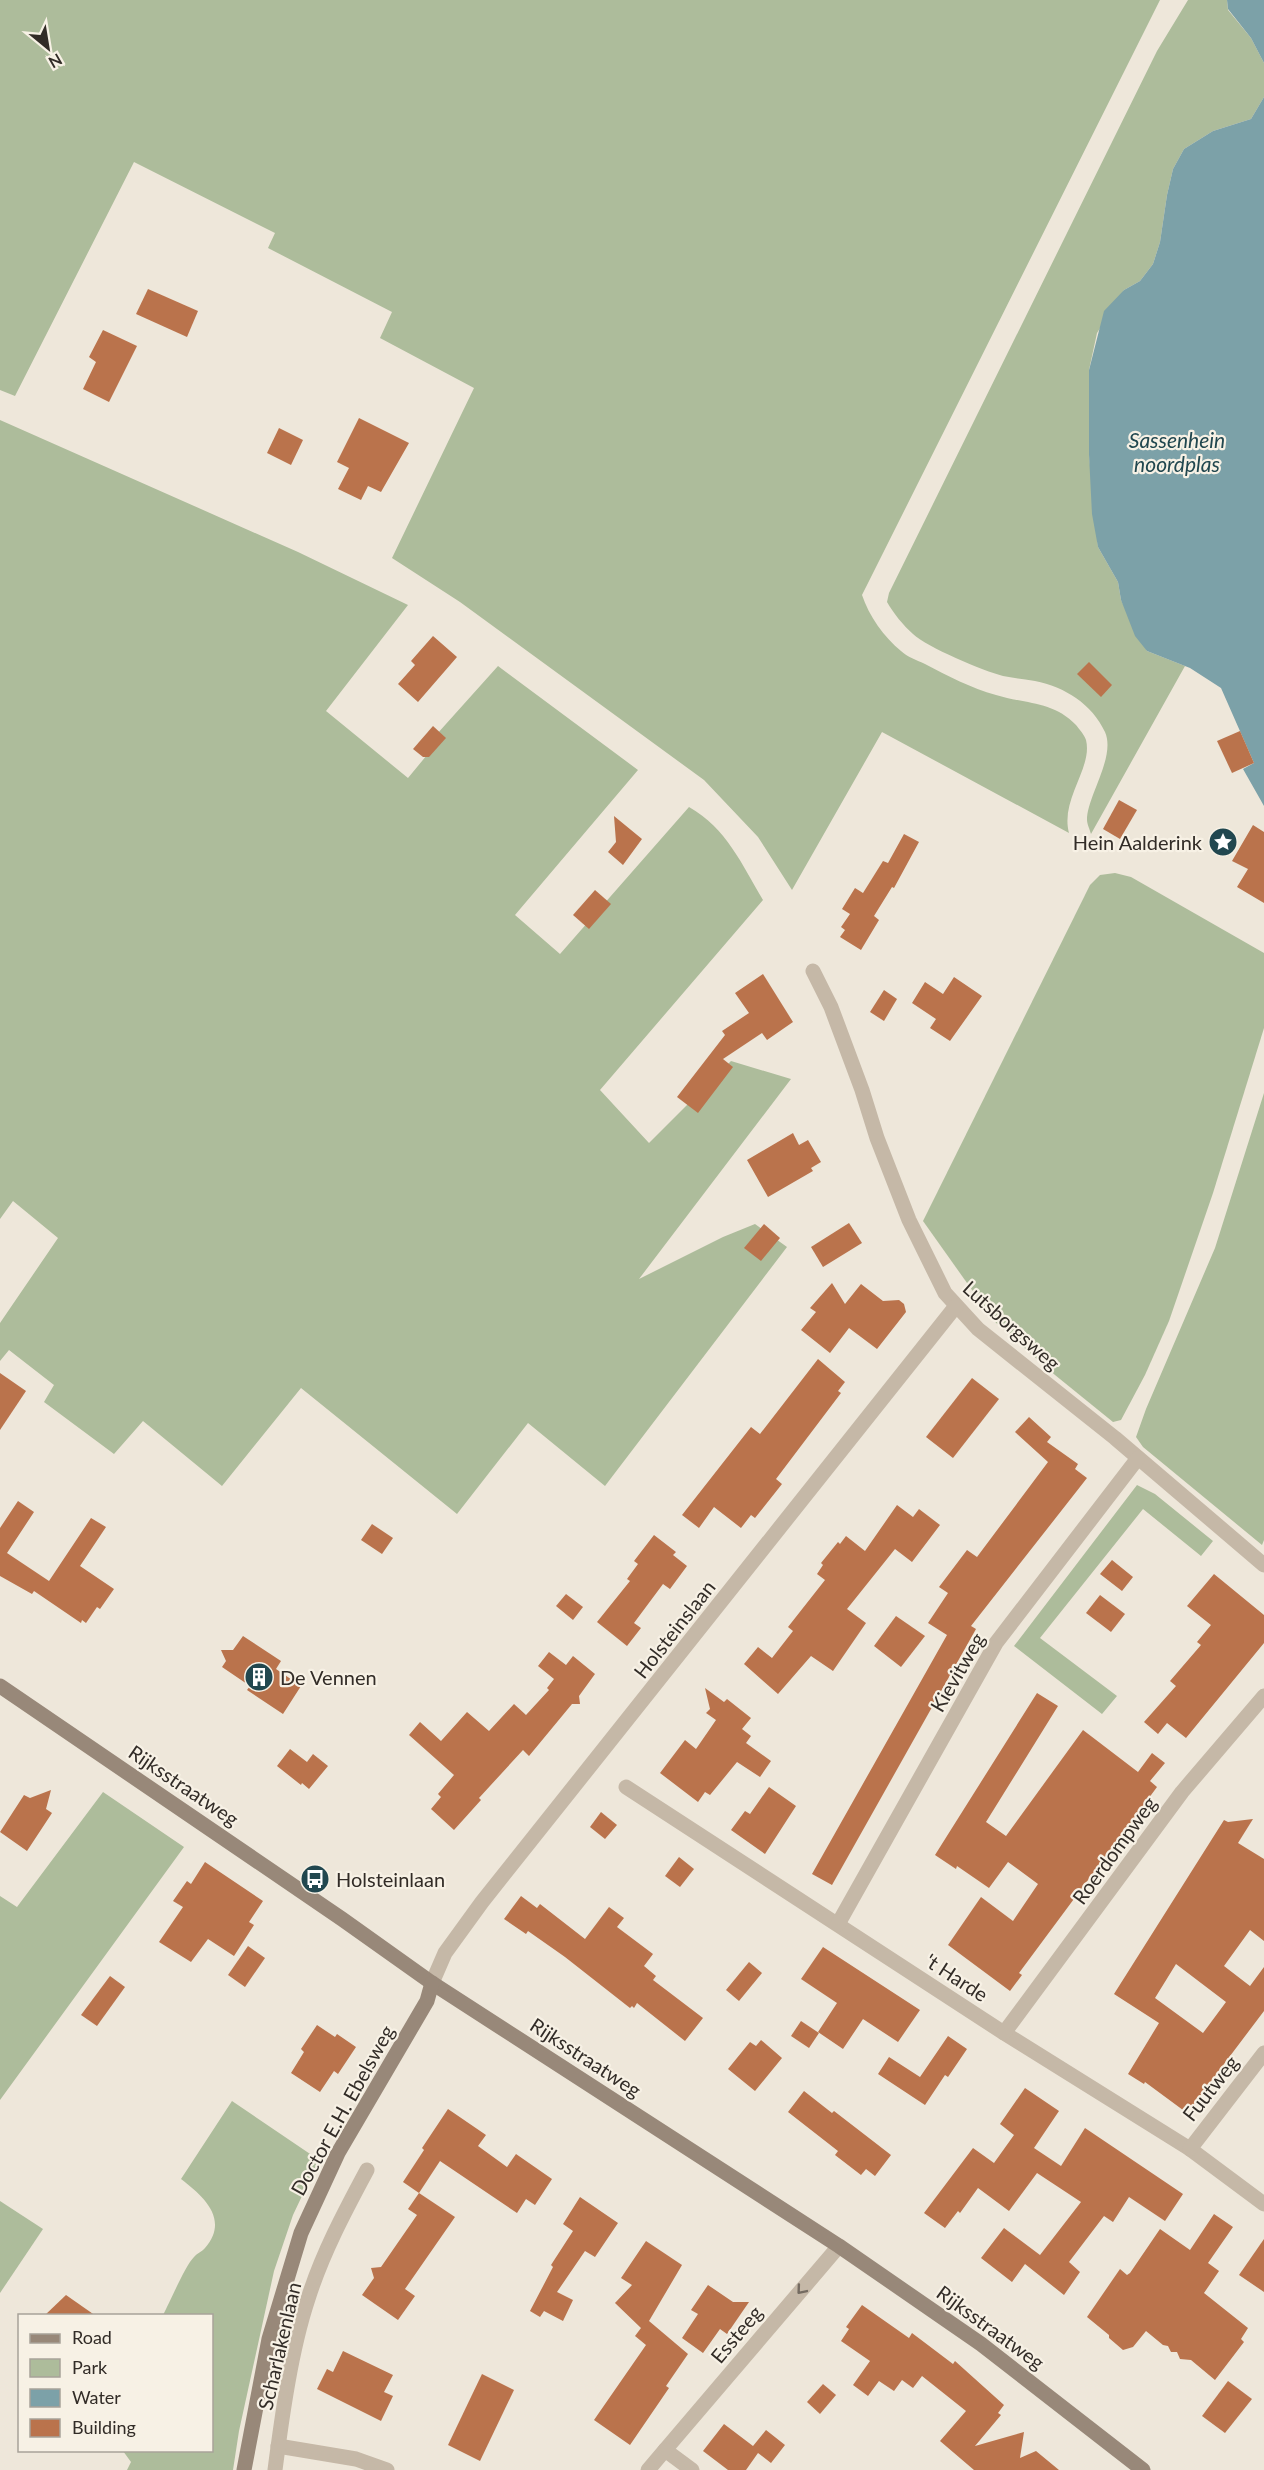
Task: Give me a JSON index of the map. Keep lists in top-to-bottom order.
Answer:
{
  "streets": {
    "main road": ["Rijksstraatweg", "Doctor E.H. Ebelsweg"],
    "street": [
      "Lutsborgsweg",
      "Holsteinslaan",
      "Kievitweg",
      "Roerdompweg",
      "'t Harde",
      "Fuutweg",
      "Essteeg",
      "Scharlakenlaan"
    ]
  },
  "crossings": [
    ["Lutsborgsweg", "Holsteinslaan"],
    ["Lutsborgsweg", "Kievitweg"],
    ["Holsteinslaan", "Rijksstraatweg"],
    ["Holsteinslaan", "Doctor E.H. Ebelsweg"],
    ["Kievitweg", "'t Harde"],
    ["Rijksstraatweg", "Doctor E.H. Ebelsweg"],
    ["Rijksstraatweg", "Essteeg"],
    ["Roerdompweg", "'t Harde"],
    ["'t Harde", "Fuutweg"]
  ],
  "one_way": ["Essteeg"],
  "water": ["Sassenhein noordplas"],
  "places": {
    "place": ["Hein Aalderink"],
    "building": ["De Vennen"],
    "bus stop": ["Holsteinlaan"]
  },
  "legend": [
    "Road",
    "Park",
    "Water",
    "Building"
  ],
  "north": "bottom right"
}
